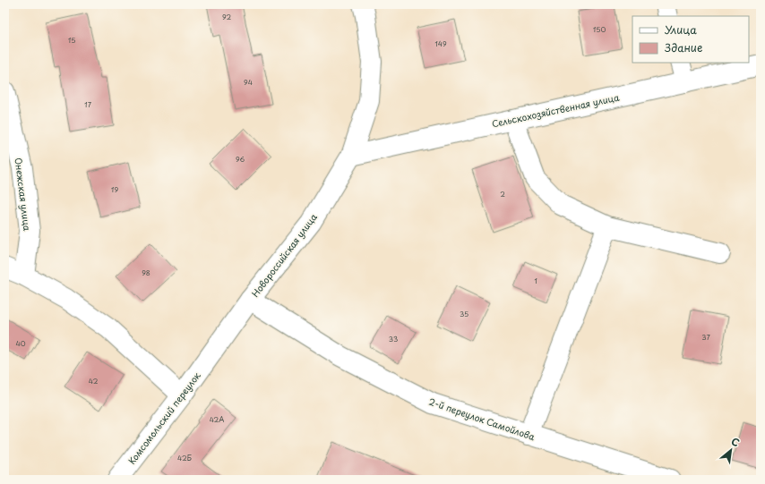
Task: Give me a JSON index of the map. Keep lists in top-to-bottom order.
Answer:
{
  "streets": {
    "street": [
      "Сельскохозяйственная улица",
      "Онежская улица",
      "Новороссийская улица",
      "Комсомольский переулок",
      "2-й переулок Самойлова"
    ]
  },
  "crossings": [
    ["Сельскохозяйственная улица", "Новороссийская улица"],
    ["Новороссийская улица", "Комсомольский переулок"],
    ["Новороссийская улица", "2-й переулок Самойлова"]
  ],
  "house_numbers": [
    "92",
    "150",
    "15",
    "149",
    "94",
    "17",
    "96",
    "19",
    "2",
    "98",
    "1",
    "35",
    "37",
    "33",
    "40",
    "42",
    "42А",
    "42Б"
  ],
  "legend": ["Улица", "Здание"],
  "north": "top right"
}
